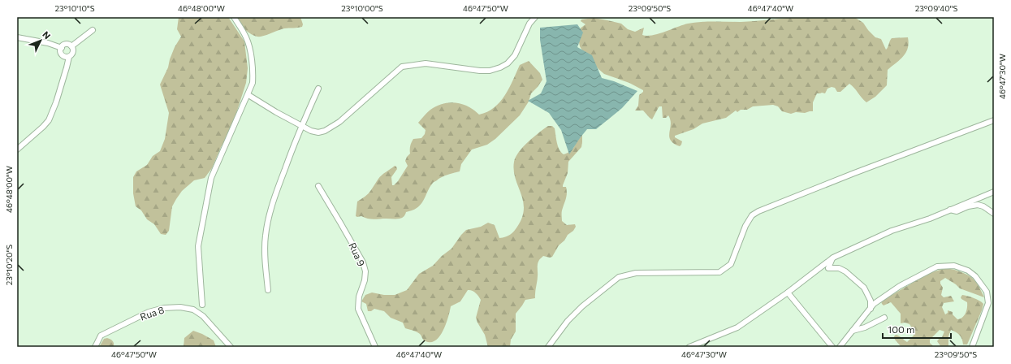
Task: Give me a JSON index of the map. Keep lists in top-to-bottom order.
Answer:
{
  "streets": {
    "street": ["Rua 9", "Rua 8"]
  },
  "scale_bar": "100 m",
  "north": "top right",
  "coordinates": [
    "23°10'10\"S",
    "46°48'00\"W",
    "23°10'00\"S",
    "46°47'50\"W",
    "23°09'50\"S",
    "46°47'40\"W",
    "23°09'40\"S",
    "46°47'30\"W",
    "23°10'20\"S"
  ]
}
